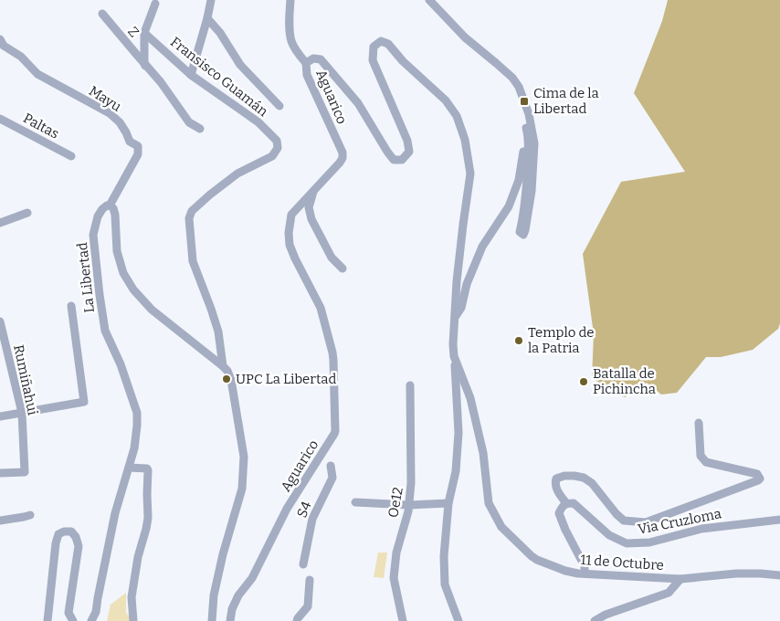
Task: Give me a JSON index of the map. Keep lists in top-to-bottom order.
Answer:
{
  "streets": {
    "street": [
      "Z",
      "Fransisco Guamán",
      "Aguarico",
      "Mayu",
      "Paltas",
      "La Libertad",
      "Rumiñahui",
      "Oe12",
      "S4",
      "Via Cruzloma",
      "11 de Octubre"
    ]
  },
  "crossings": [
    ["Aguarico", "11 de Octubre"],
    ["Mayu", "La Libertad"]
  ],
  "places": {
    "transit": ["Cima de la Libertad"],
    "other": ["Templo de la Patria", "UPC La Libertad", "Batalla de Pichincha"]
  }
}
